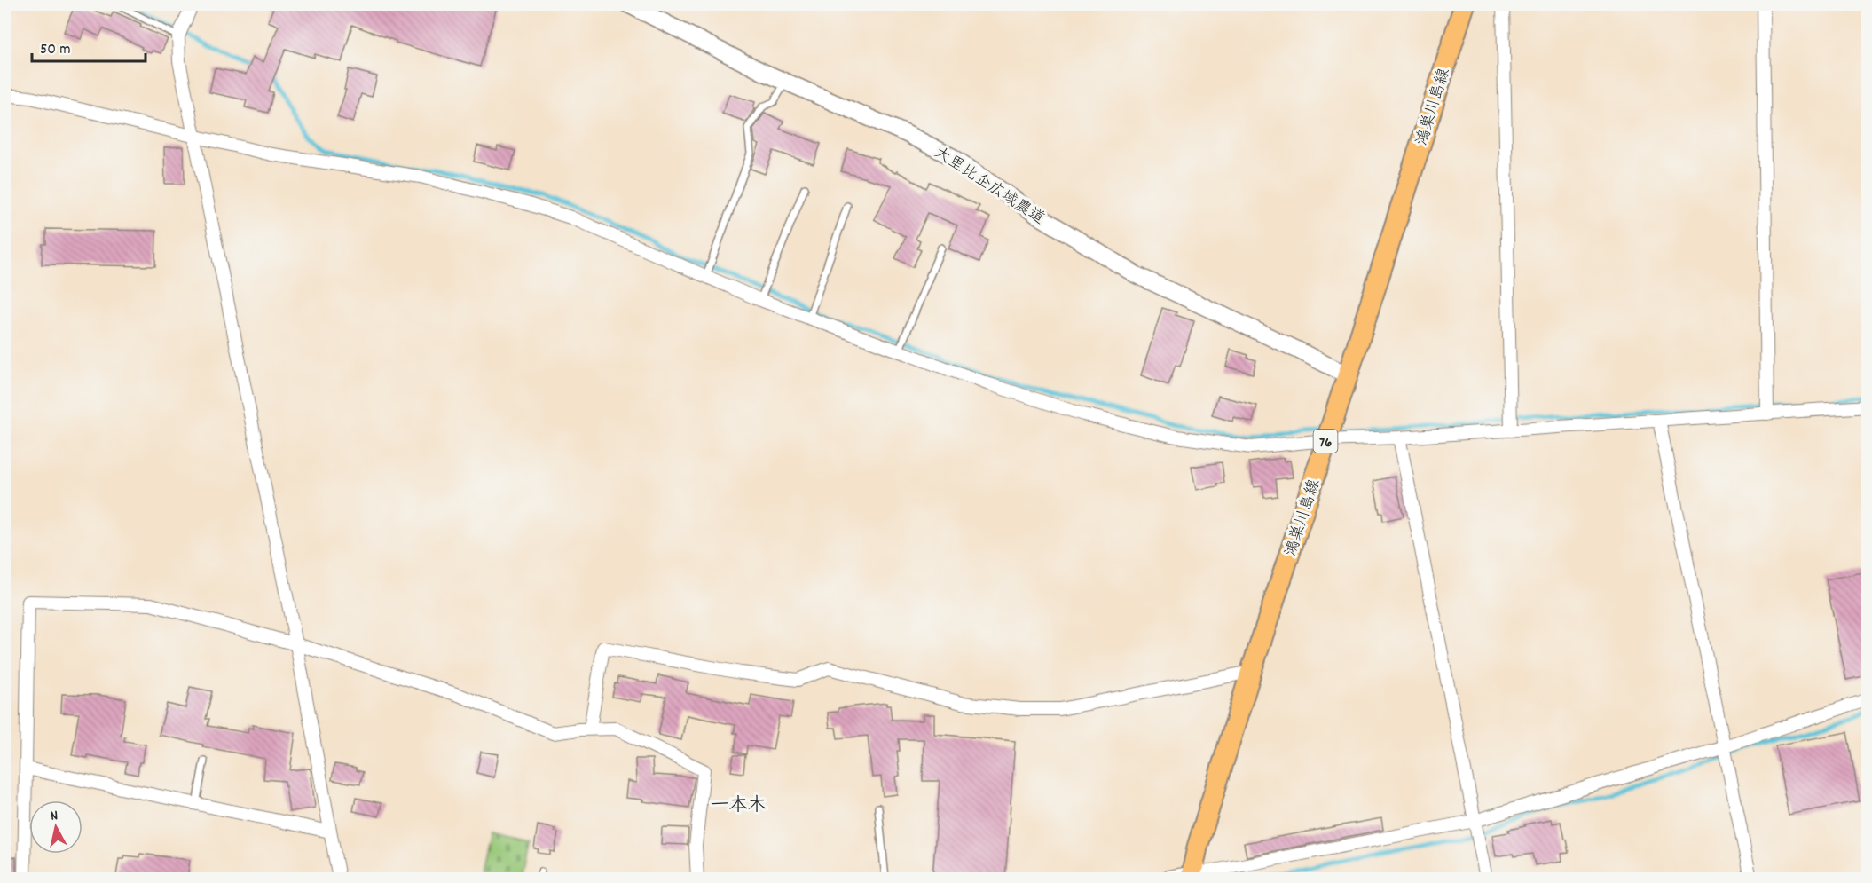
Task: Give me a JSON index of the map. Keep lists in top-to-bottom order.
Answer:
{
  "streets": {
    "main road": ["鴻巣川島線", "76"],
    "street": ["大里比企広域農道"]
  },
  "crossings": [
    ["鴻巣川島線", "大里比企広域農道"]
  ],
  "districts": ["一本木"],
  "scale_bar": "50 m",
  "north": "top"
}
